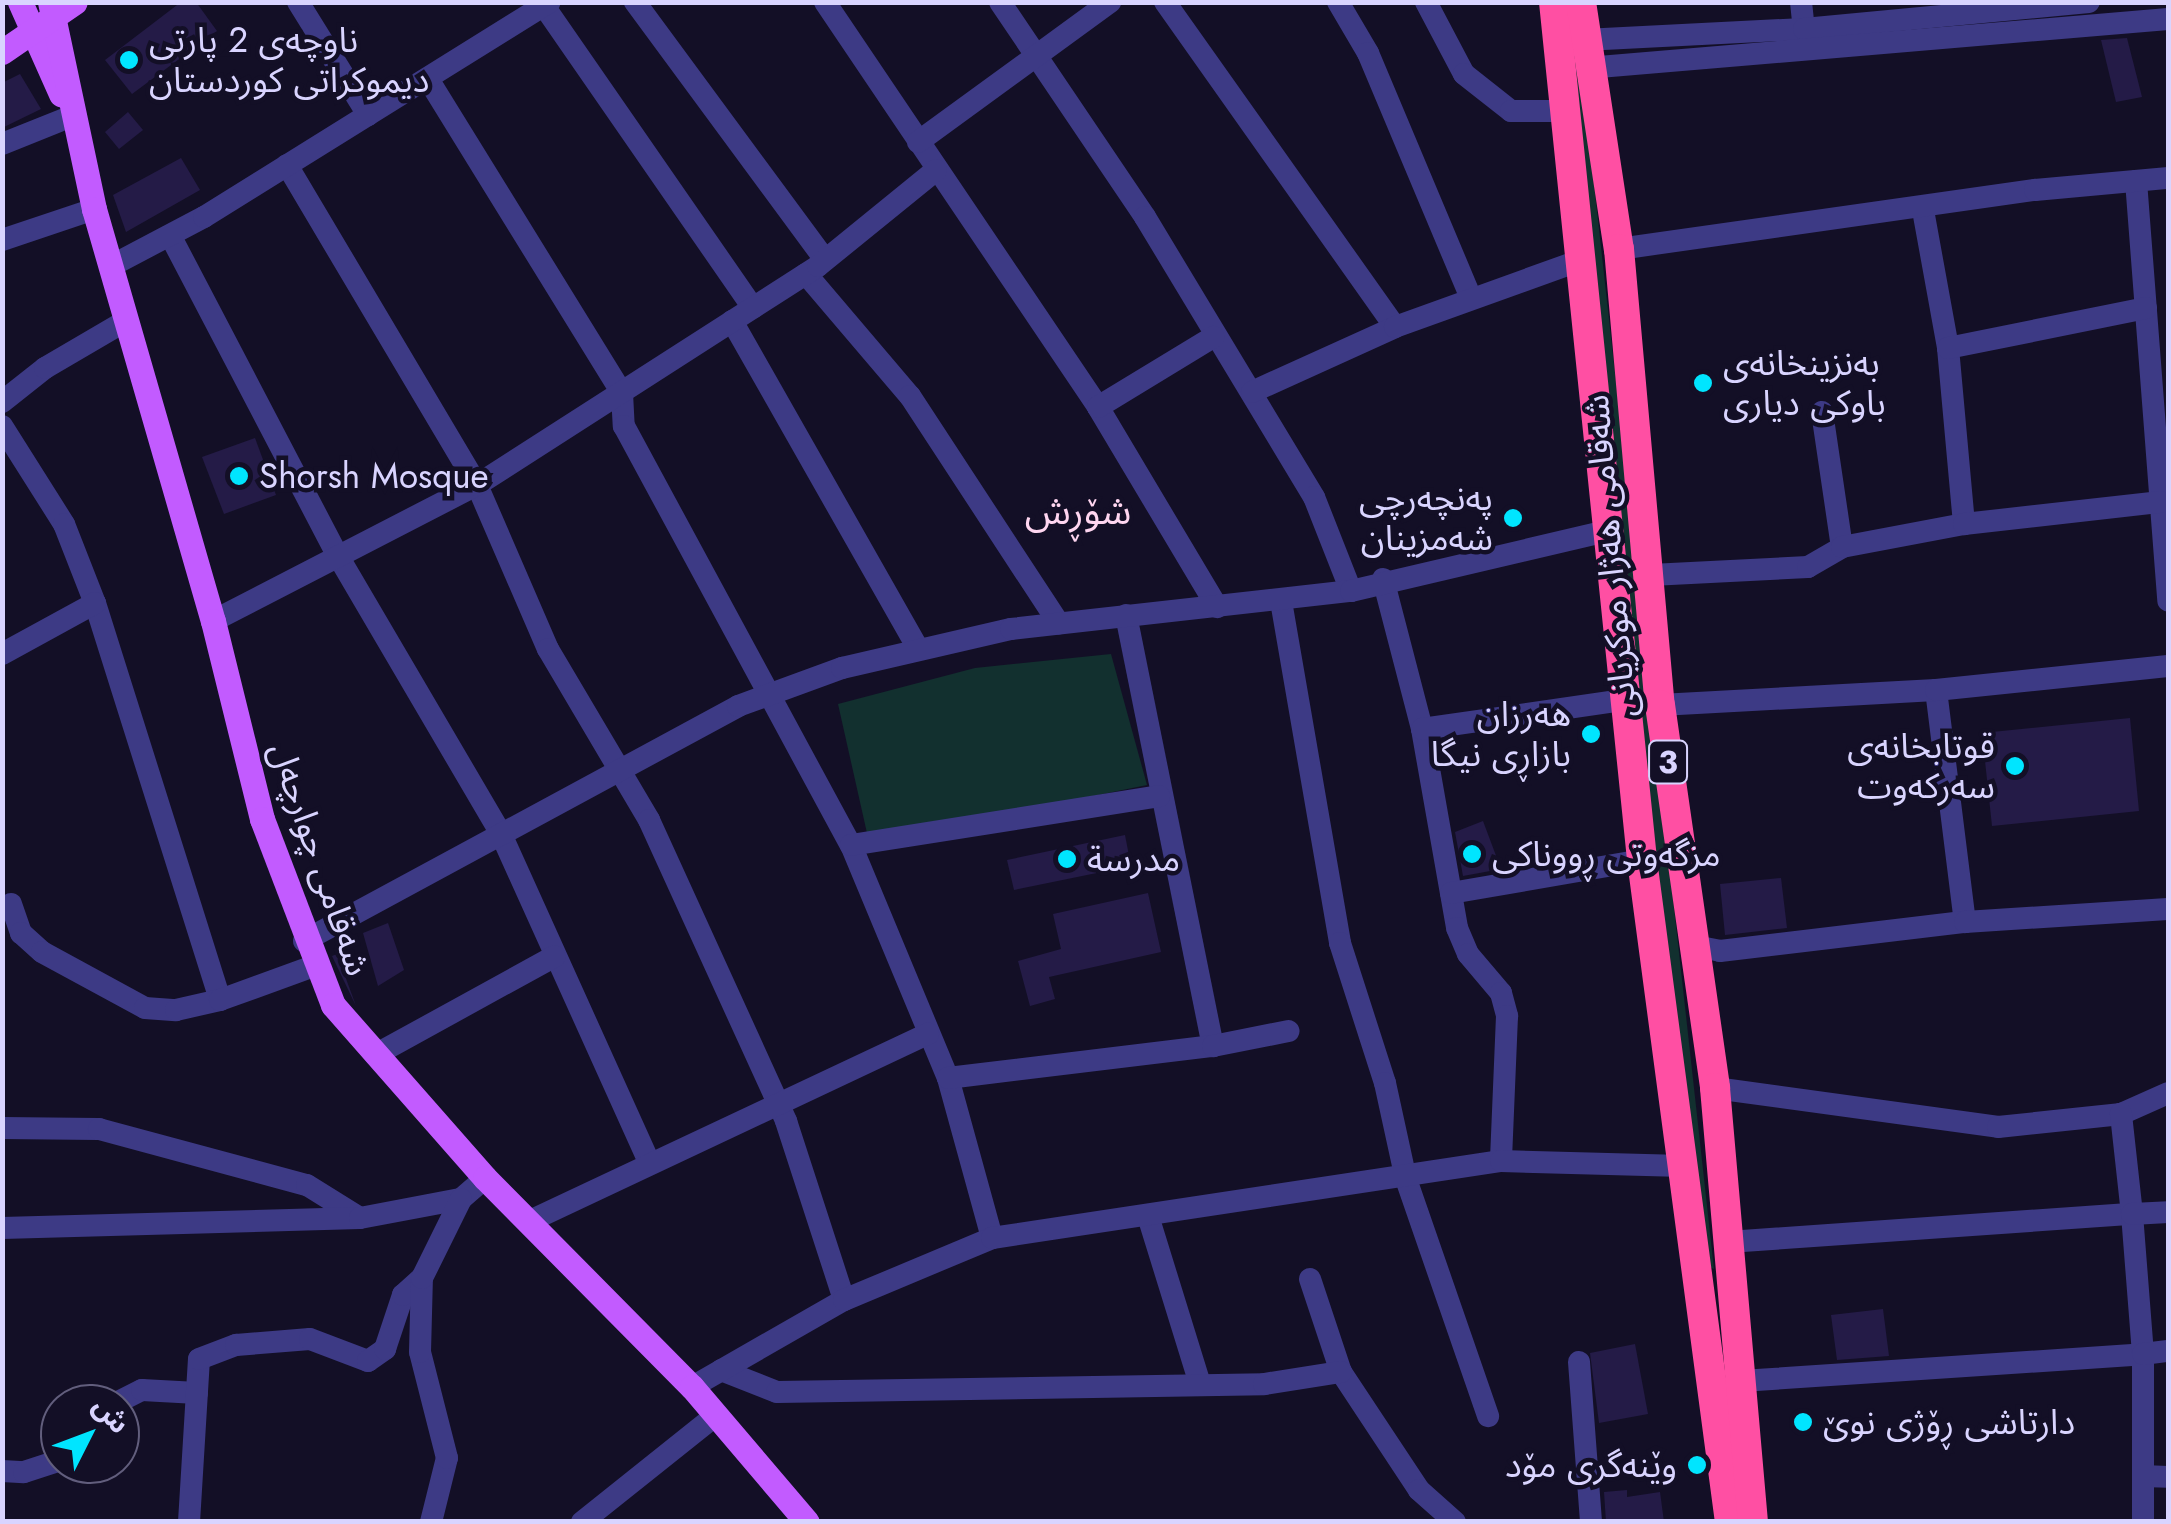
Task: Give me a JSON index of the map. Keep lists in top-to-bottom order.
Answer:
{
  "streets": {
    "highway": ["شەقامی ھەژار موکریانی", "3"],
    "main road": ["شەقامی چوارچەل"]
  },
  "districts": ["شۆڕش"],
  "places": [
    "ناوچەی 2 پارتی دیموکراتی کوردستان",
    "بەنزینخانەی باوکی دیاری",
    "Shorsh Mosque",
    "پەنچەرچی شەمزینان",
    "هەرزان بازاڕی نیگا",
    "قوتابخانەی سەرکەوت",
    "مزگەوتی ڕووناکی",
    "مدرسة",
    "دارتاشی ڕۆژی نوێ",
    "وێنەگری مۆد"
  ],
  "north": "top right"
}
